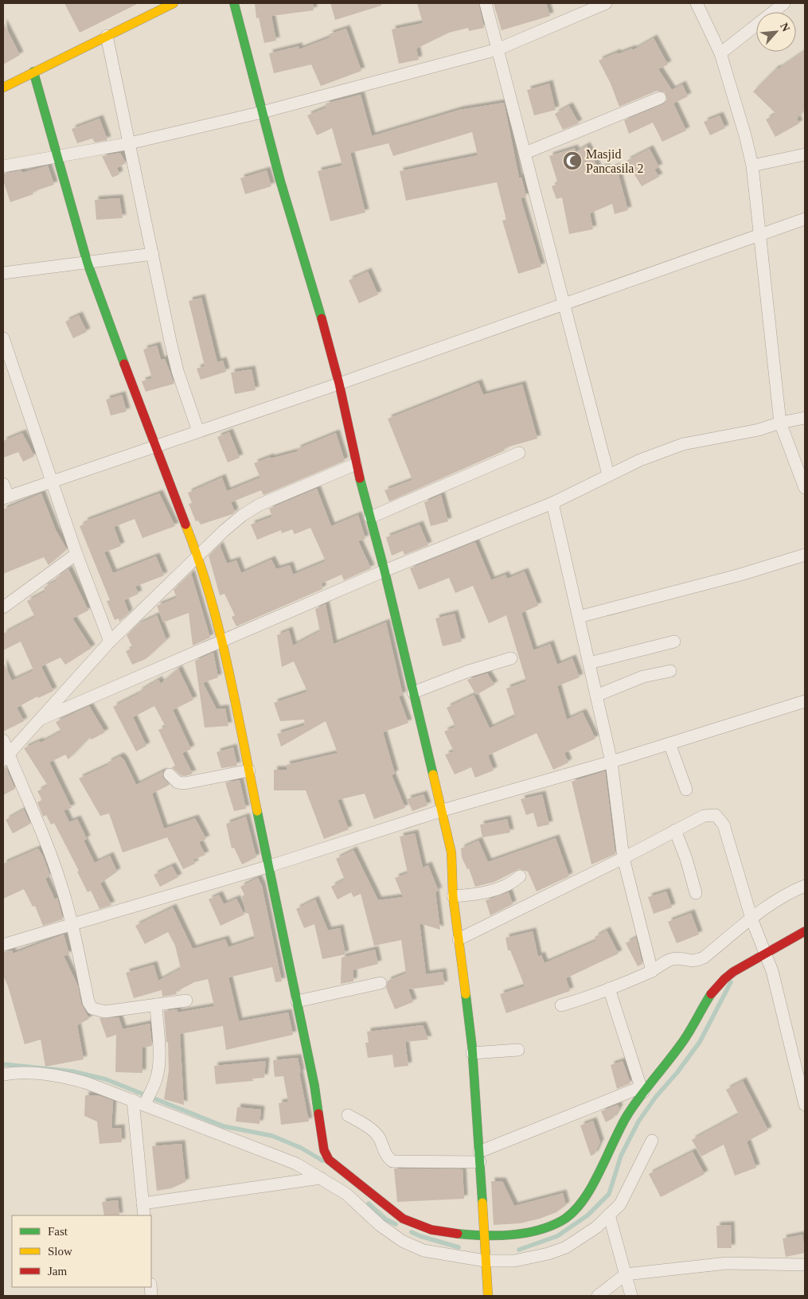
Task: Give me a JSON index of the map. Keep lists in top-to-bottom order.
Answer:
{
  "places": {
    "mosque": ["Masjid Pancasila 2"]
  },
  "legend": ["Fast", "Slow", "Jam"],
  "north": "top right"
}
